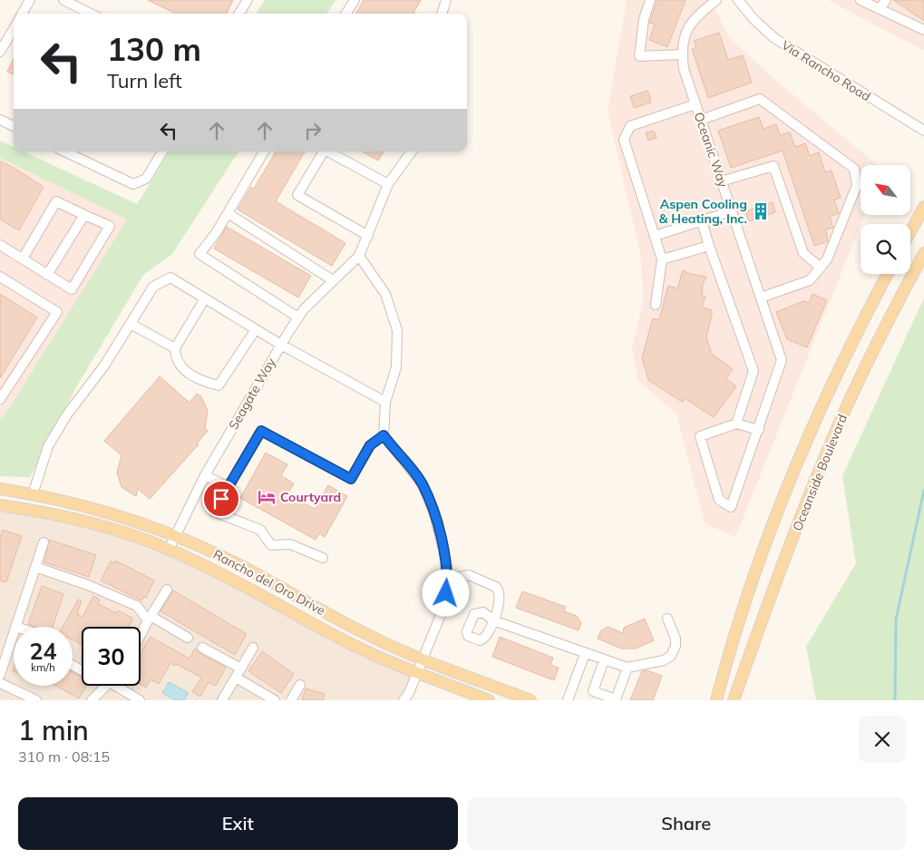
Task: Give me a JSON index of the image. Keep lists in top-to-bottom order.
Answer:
{
  "streets": {
    "main road": ["Oceanside Boulevard", "Rancho del Oro Drive"],
    "street": ["Via Rancho Road", "Oceanic Way", "Seagate Way"]
  },
  "crossings": [
    ["Seagate Way", "Rancho del Oro Drive"]
  ],
  "places": {
    "building": ["Aspen Cooling & Heating, Inc."],
    "hotel": ["Courtyard"]
  },
  "north": "top left",
  "page": {
    "turn": ["130 m", "Turn left"],
    "speed": "24 km/h",
    "limit": "30",
    "heading": ["1 min", "310 m · 08:15"],
    "buttons": ["Exit", "Share"]
  }
}
